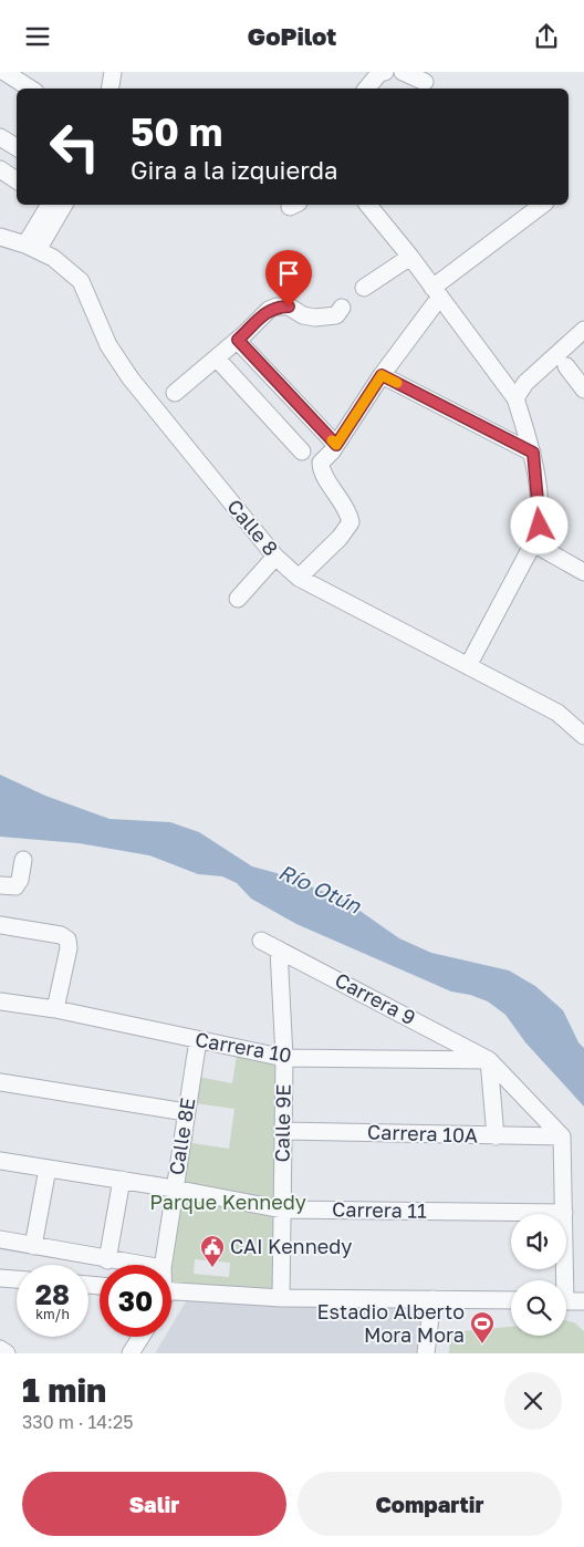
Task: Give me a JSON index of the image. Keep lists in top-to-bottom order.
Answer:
{
  "streets": {
    "street": [
      "Calle 8",
      "Carrera 9",
      "Carrera 10",
      "Calle 9E",
      "Carrera 10A",
      "Calle 8E",
      "Carrera 11"
    ]
  },
  "crossings": [
    ["Carrera 9", "Carrera 10"],
    ["Carrera 9", "Calle 9E"],
    ["Carrera 9", "Carrera 10A"],
    ["Carrera 10", "Calle 9E"],
    ["Carrera 10", "Calle 8E"],
    ["Calle 9E", "Carrera 10A"],
    ["Calle 9E", "Carrera 11"],
    ["Calle 8E", "Carrera 11"]
  ],
  "water": ["Río Otún"],
  "parks": ["Parque Kennedy"],
  "places": {
    "public building": ["CAI Kennedy"],
    "sports": ["Estadio Alberto Mora Mora"]
  },
  "page": {
    "header": "GoPilot",
    "turn": ["50 m", "Gira a la izquierda"],
    "speed": "28 km/h",
    "limit": "30",
    "heading": ["1 min", "330 m · 14:25"],
    "buttons": ["Salir", "Compartir"]
  }
}
